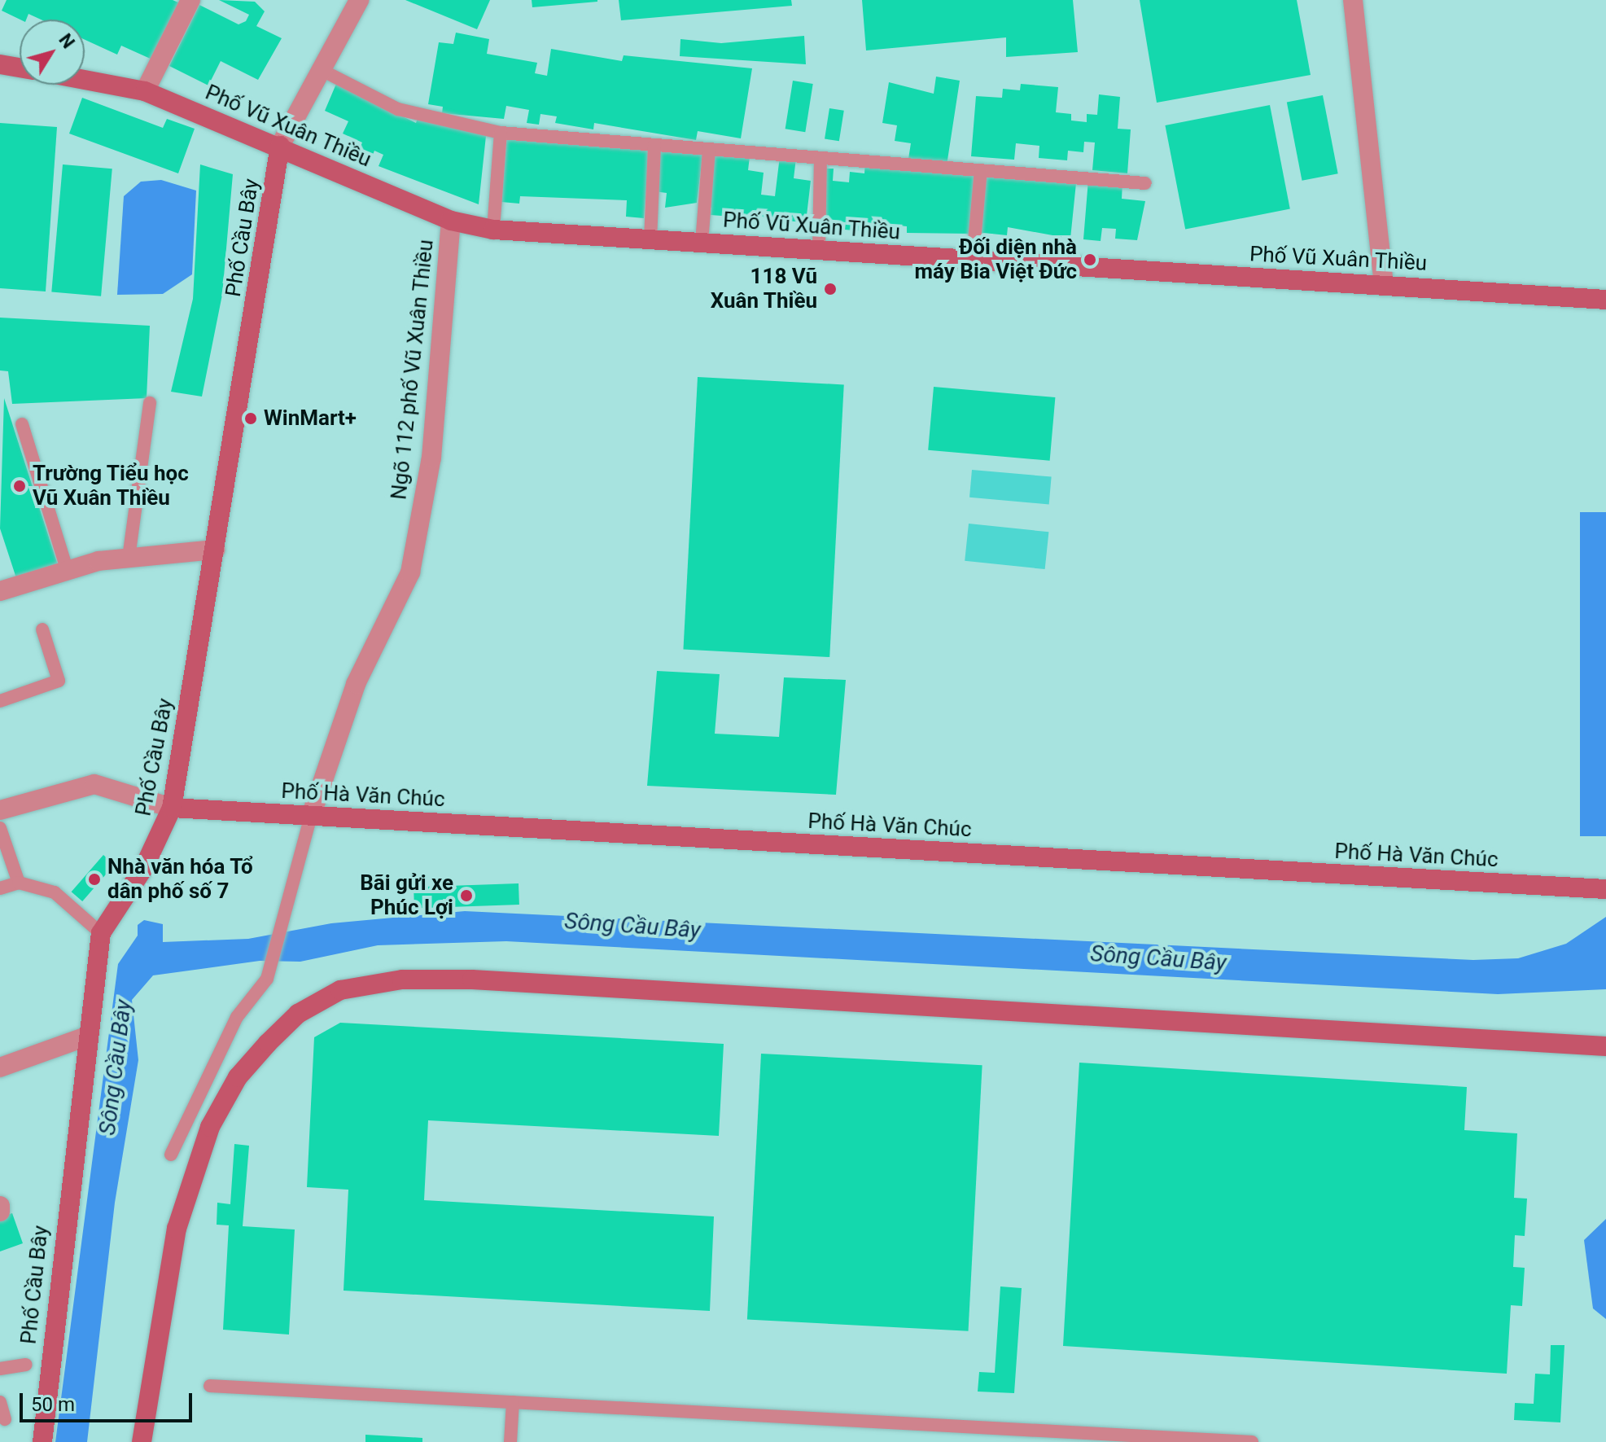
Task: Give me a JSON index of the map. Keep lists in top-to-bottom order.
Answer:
{
  "streets": {
    "street": [
      "Phố Vũ Xuân Thiều",
      "Phố Cầu Bây",
      "Ngõ 112 phố Vũ Xuân Thiều",
      "Phố Hà Văn Chúc"
    ]
  },
  "crossings": [
    ["Phố Vũ Xuân Thiều", "Phố Cầu Bây"],
    ["Phố Vũ Xuân Thiều", "Ngõ 112 phố Vũ Xuân Thiều"],
    ["Phố Cầu Bây", "Phố Hà Văn Chúc"],
    ["Ngõ 112 phố Vũ Xuân Thiều", "Phố Hà Văn Chúc"]
  ],
  "water": ["Sông Cầu Bây"],
  "places": [
    "Đối diện nhà máy Bia Việt Đức",
    "118 Vũ Xuân Thiều",
    "WinMart+",
    "Trường Tiểu học Vũ Xuân Thiều",
    "Nhà văn hóa Tổ dân phố số 7",
    "Bãi gửi xe Phúc Lợi"
  ],
  "scale_bar": "50 m",
  "north": "top right"
}
